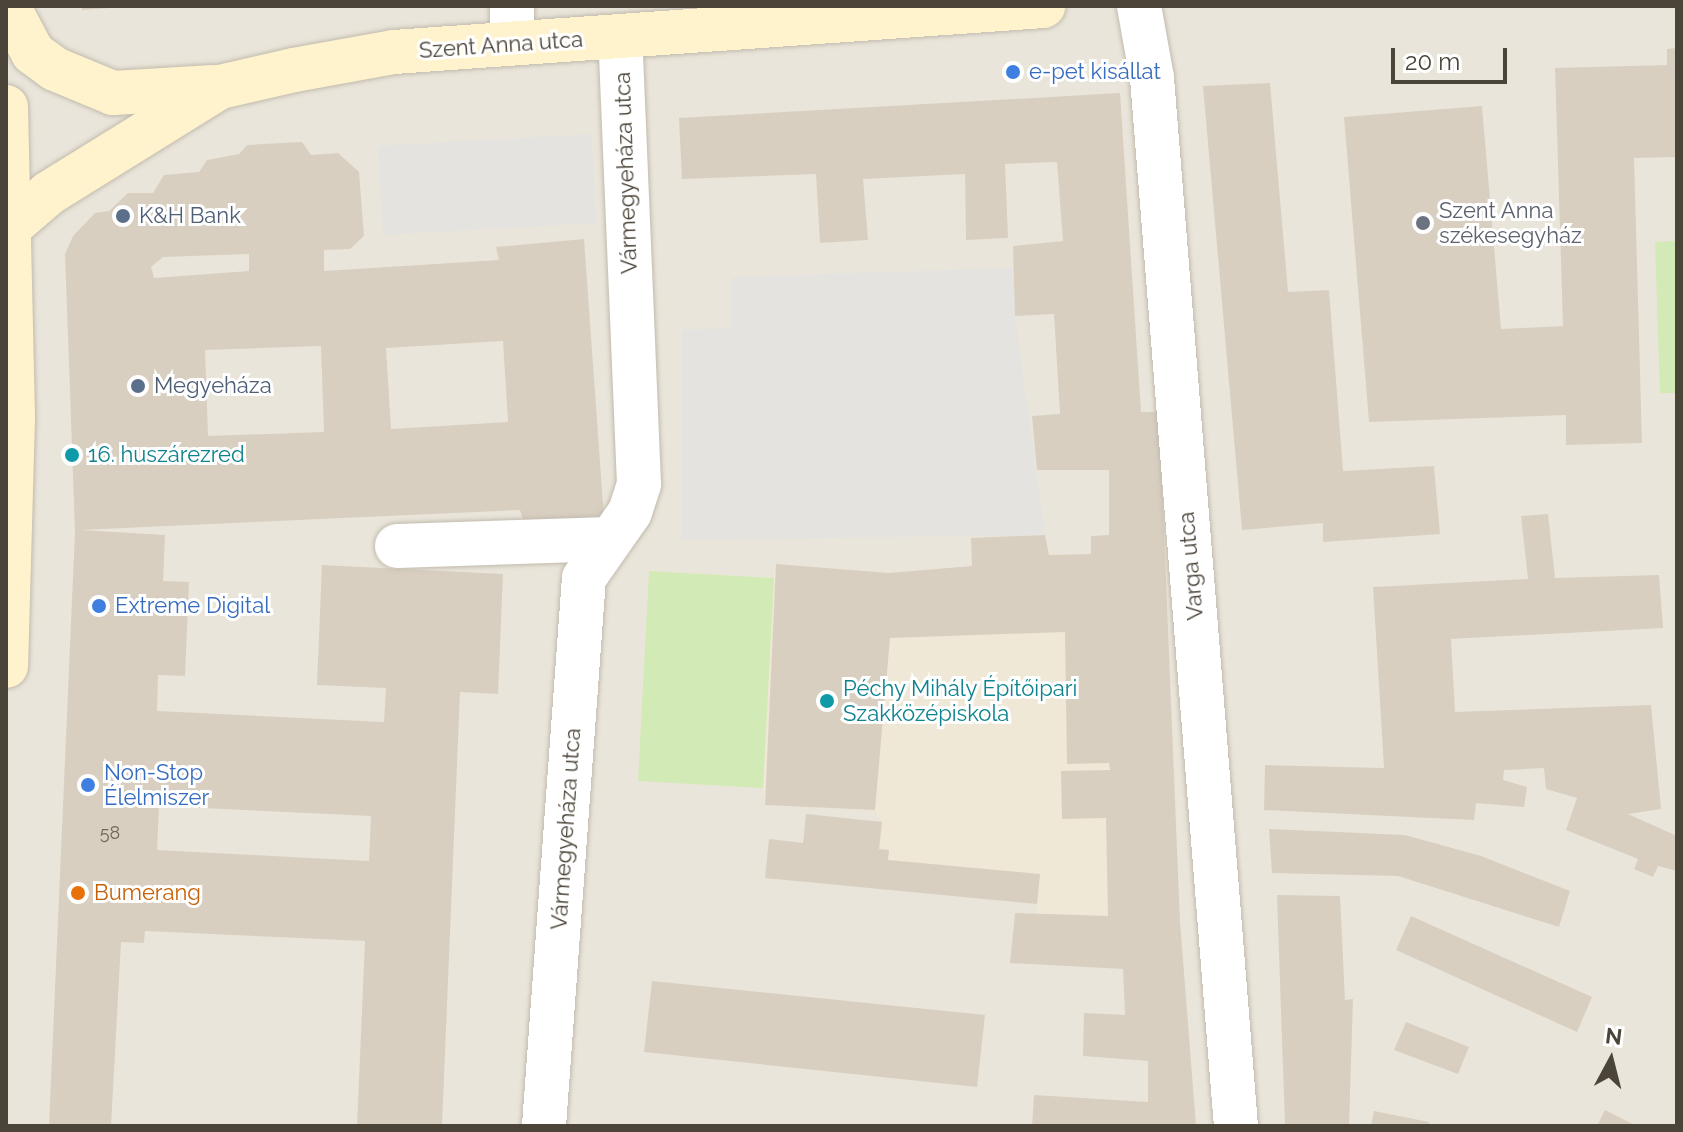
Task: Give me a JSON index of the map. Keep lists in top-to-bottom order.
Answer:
{
  "streets": {
    "street": ["Szent Anna utca", "Vármegyeháza utca", "Varga utca"]
  },
  "crossings": [
    ["Szent Anna utca", "Vármegyeháza utca"]
  ],
  "places": [
    "e-pet kisállat",
    "K&H Bank",
    "Szent Anna székesegyház",
    "Megyeháza",
    "16. huszárezred",
    "Extreme Digital",
    "Péchy Mihály Építőipari Szakközépiskola",
    "Non-Stop Élelmiszer",
    "Bumerang"
  ],
  "house_numbers": ["58"],
  "scale_bar": "20 m",
  "north": "top"
}
